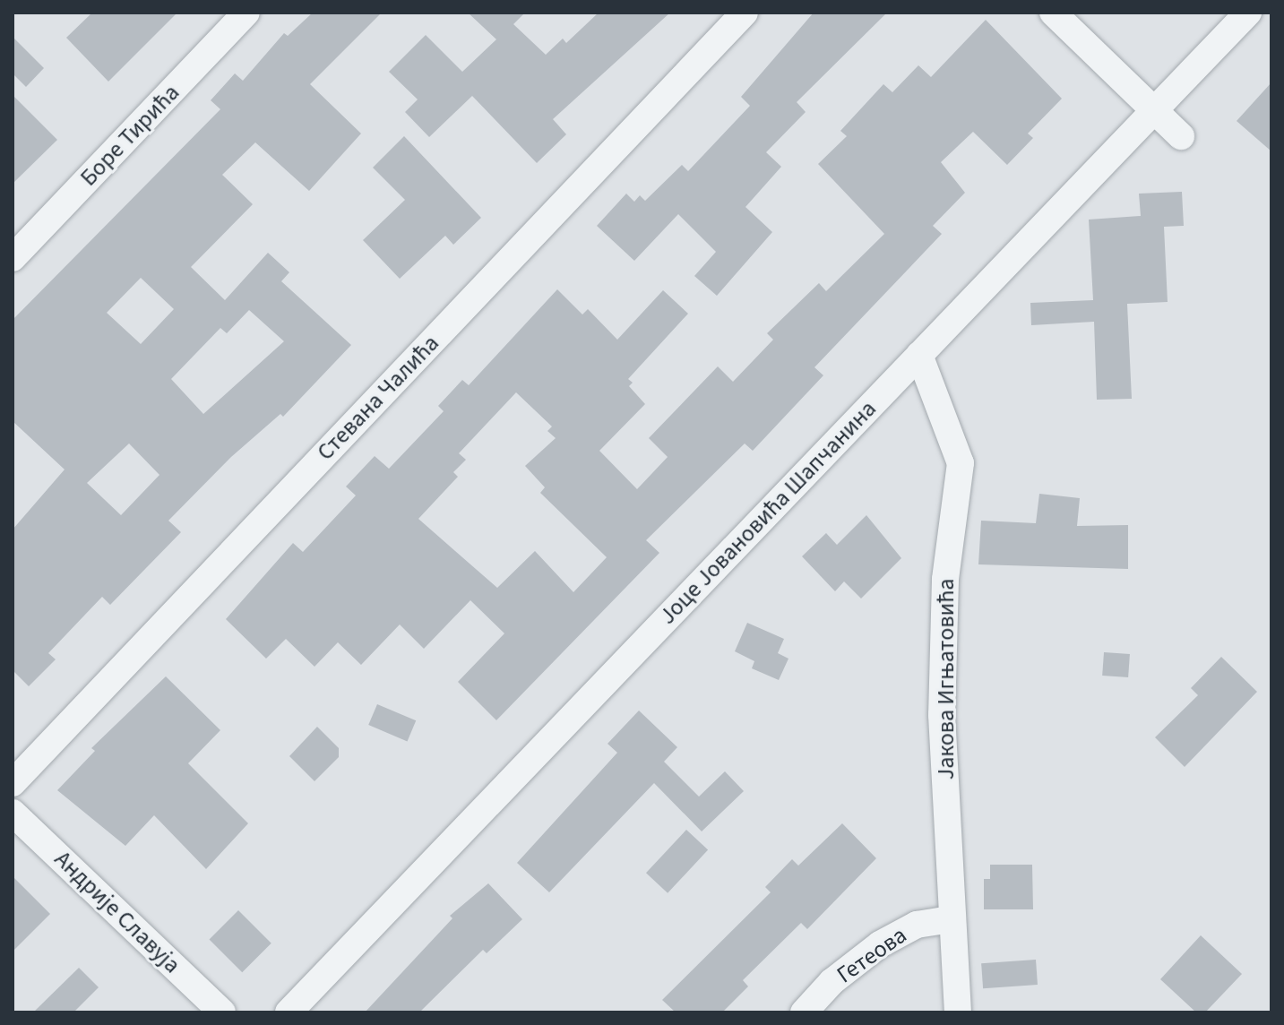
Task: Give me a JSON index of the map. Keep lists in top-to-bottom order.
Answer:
{
  "streets": {
    "street": [
      "Боре Тирића",
      "Стевана Чалића",
      "Јоце Јовановића Шапчанина",
      "Јакова Игњатовића",
      "Андрије Славуја",
      "Гетеова"
    ]
  },
  "crossings": [
    ["Јоце Јовановића Шапчанина", "Јакова Игњатовића"],
    ["Јакова Игњатовића", "Гетеова"]
  ]
}
